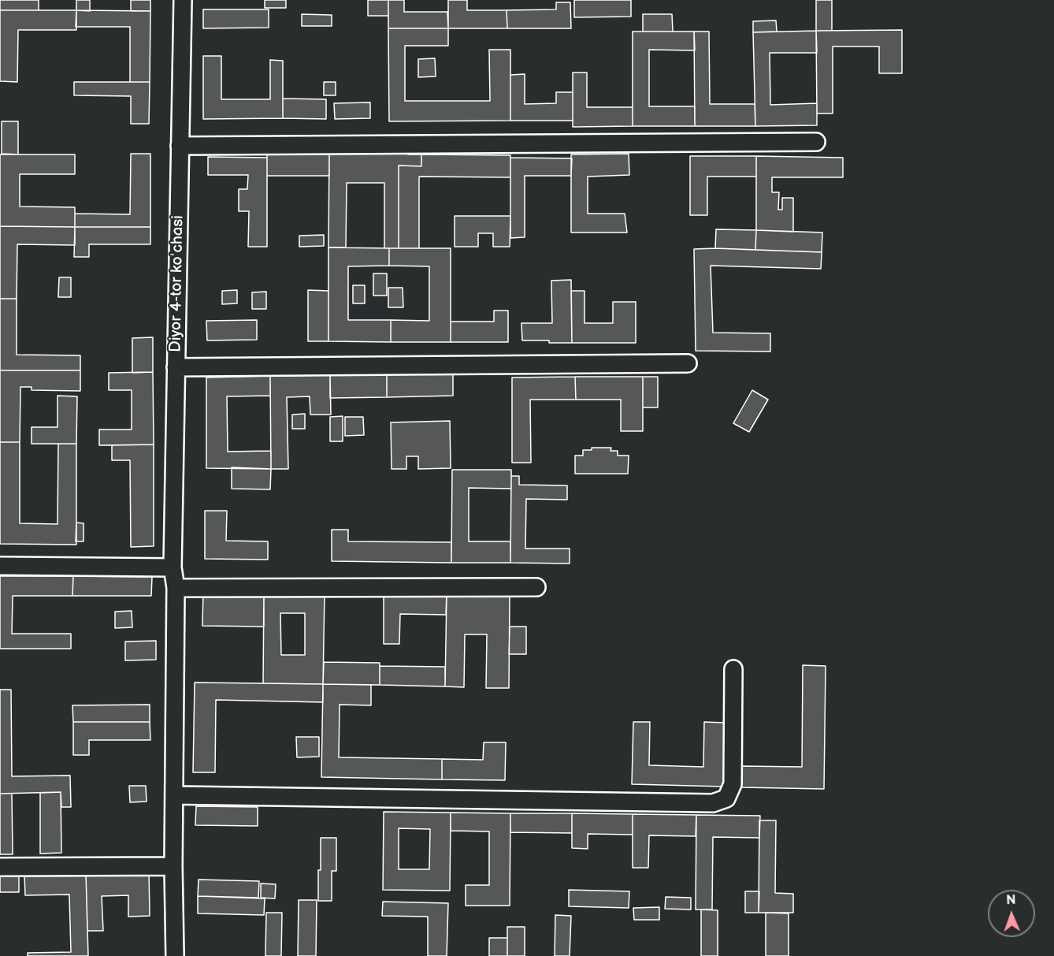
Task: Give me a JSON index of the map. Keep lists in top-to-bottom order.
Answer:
{
  "streets": {
    "street": ["Diyor 4-tor koʻchasi"]
  },
  "north": "top"
}
